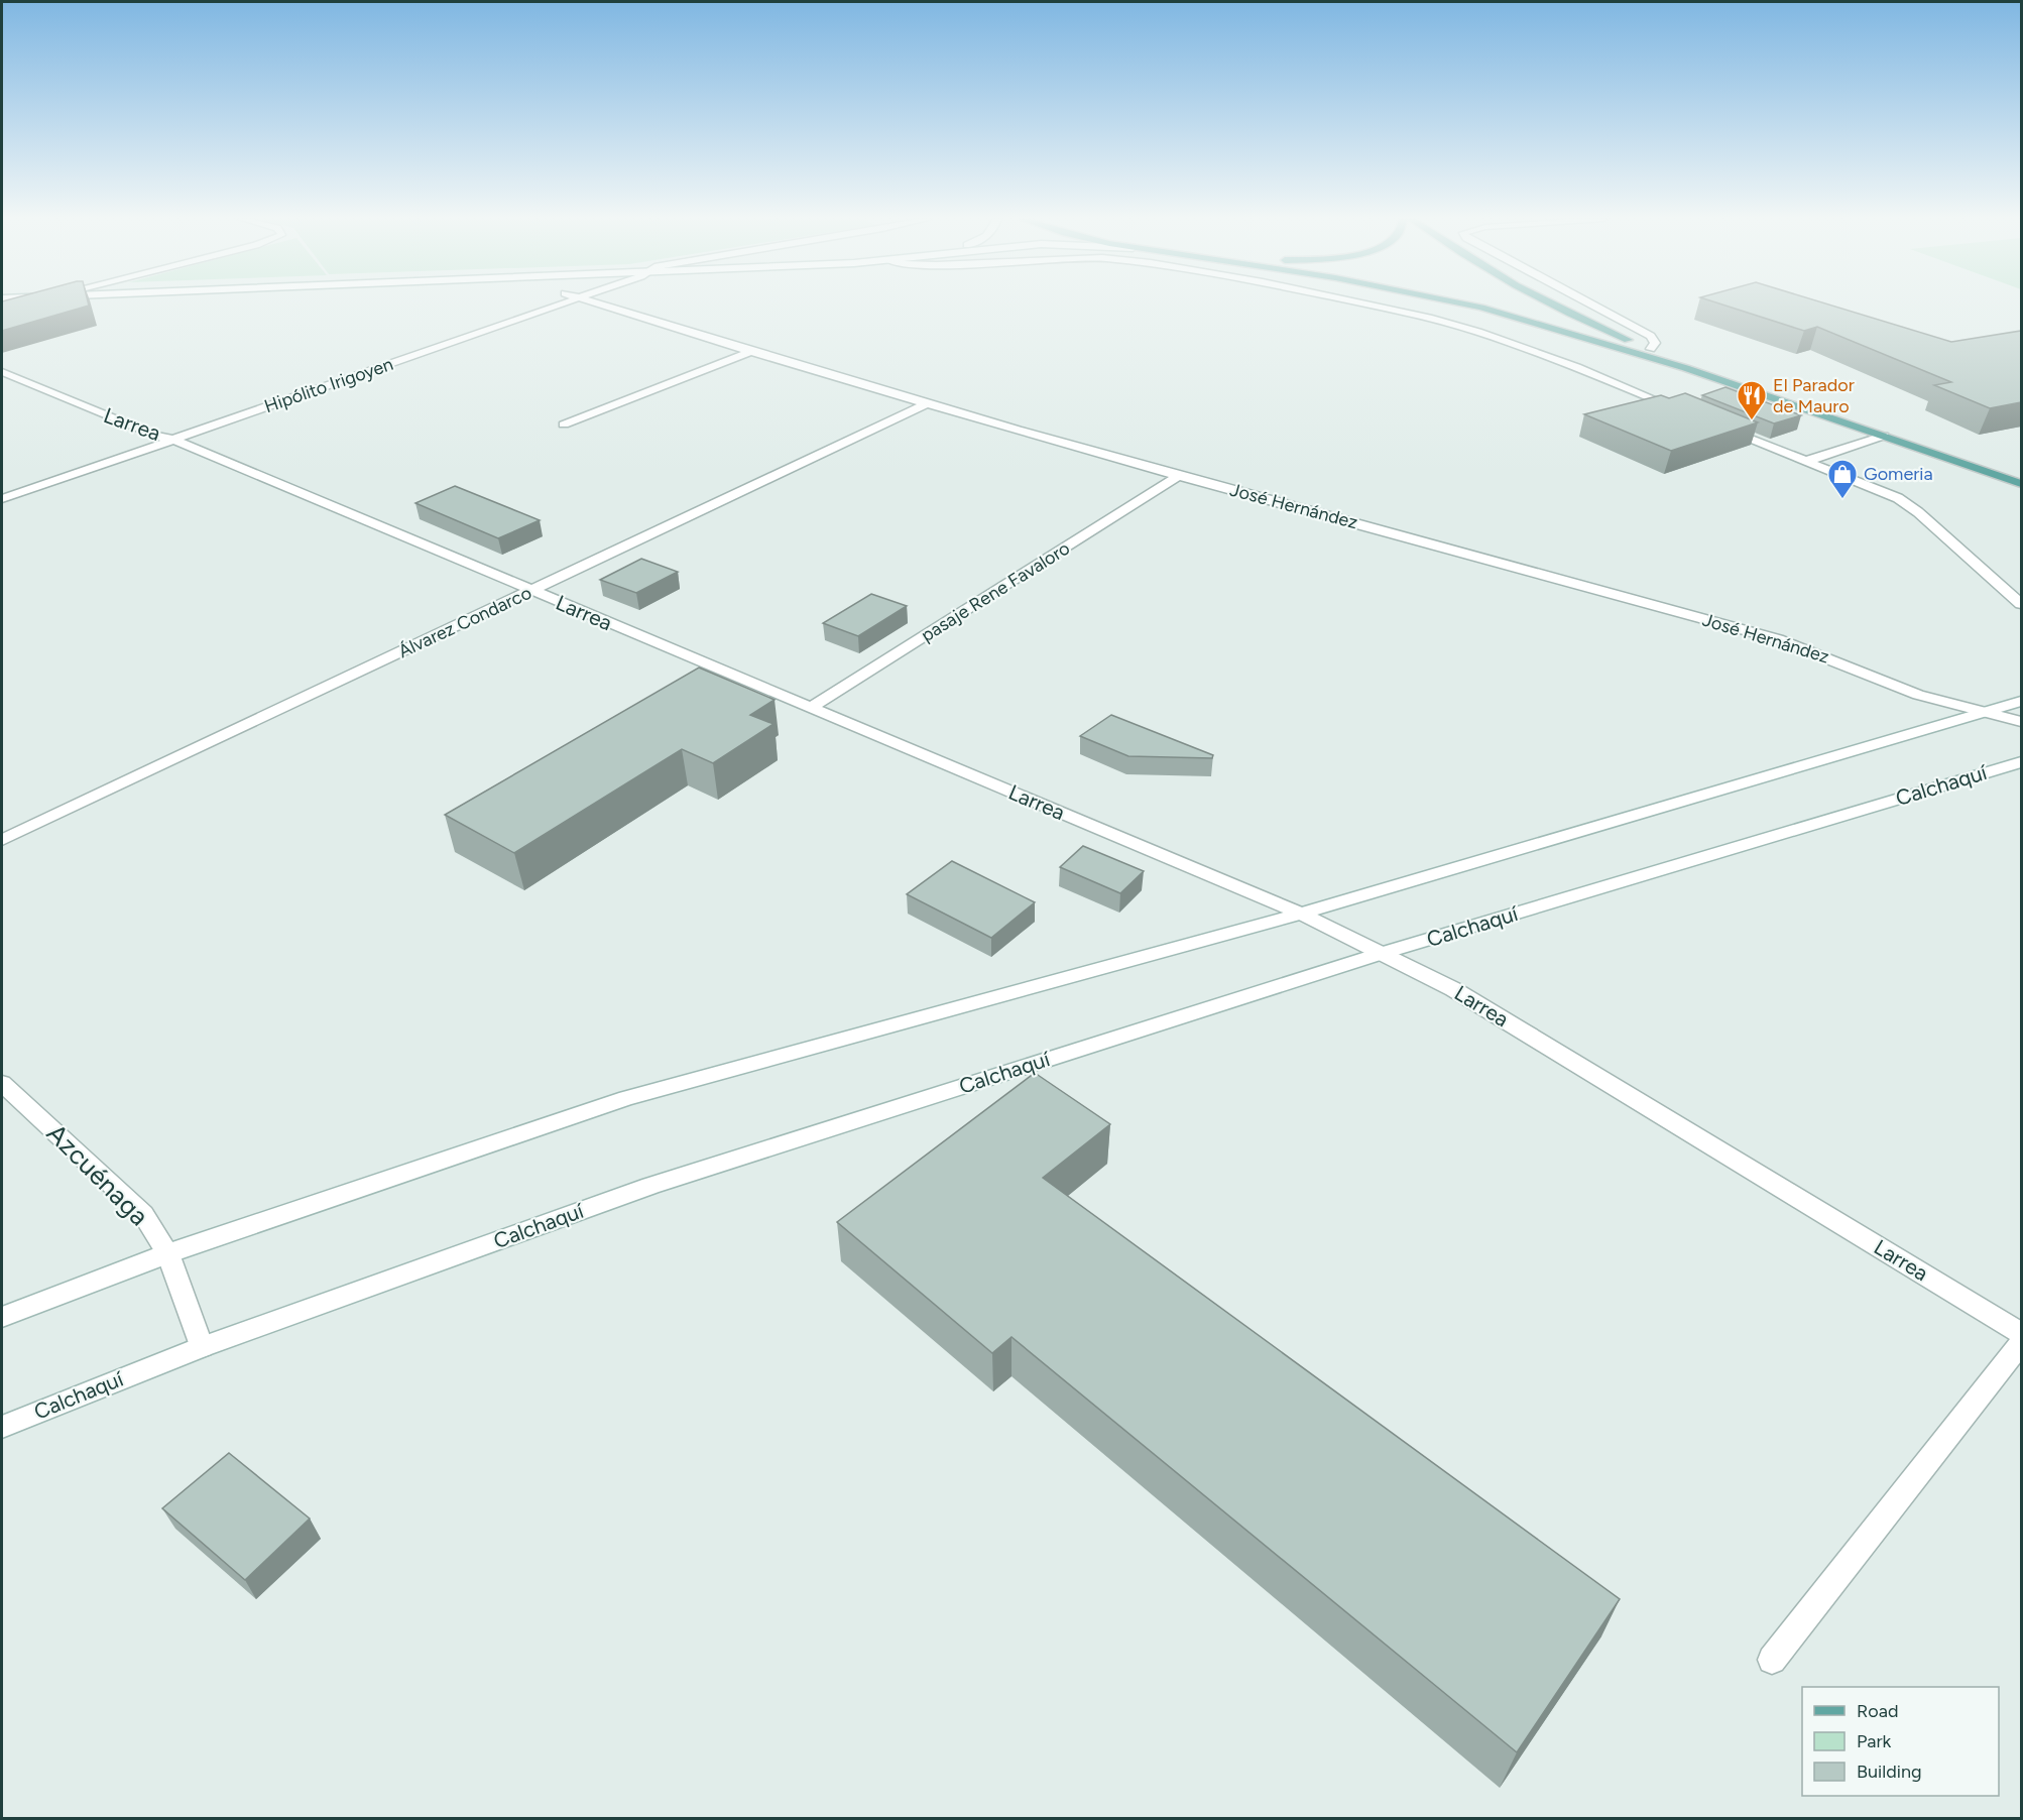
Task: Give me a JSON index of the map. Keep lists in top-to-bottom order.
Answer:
{
  "streets": {
    "street": [
      "Hipólito Irigoyen",
      "Larrea",
      "José Hernández",
      "pasaje Rene Favaloro",
      "Álvarez Condarco",
      "Calchaquí",
      "Azcuénaga"
    ]
  },
  "crossings": [
    ["Hipólito Irigoyen", "Larrea"],
    ["Larrea", "pasaje Rene Favaloro"],
    ["Larrea", "Álvarez Condarco"],
    ["Larrea", "Calchaquí"],
    ["José Hernández", "pasaje Rene Favaloro"],
    ["José Hernández", "Álvarez Condarco"],
    ["Calchaquí", "Azcuénaga"]
  ],
  "places": {
    "restaurant": ["El Parador de Mauro"],
    "shop": ["Gomeria"]
  },
  "legend": ["Road", "Park", "Building"]
}
